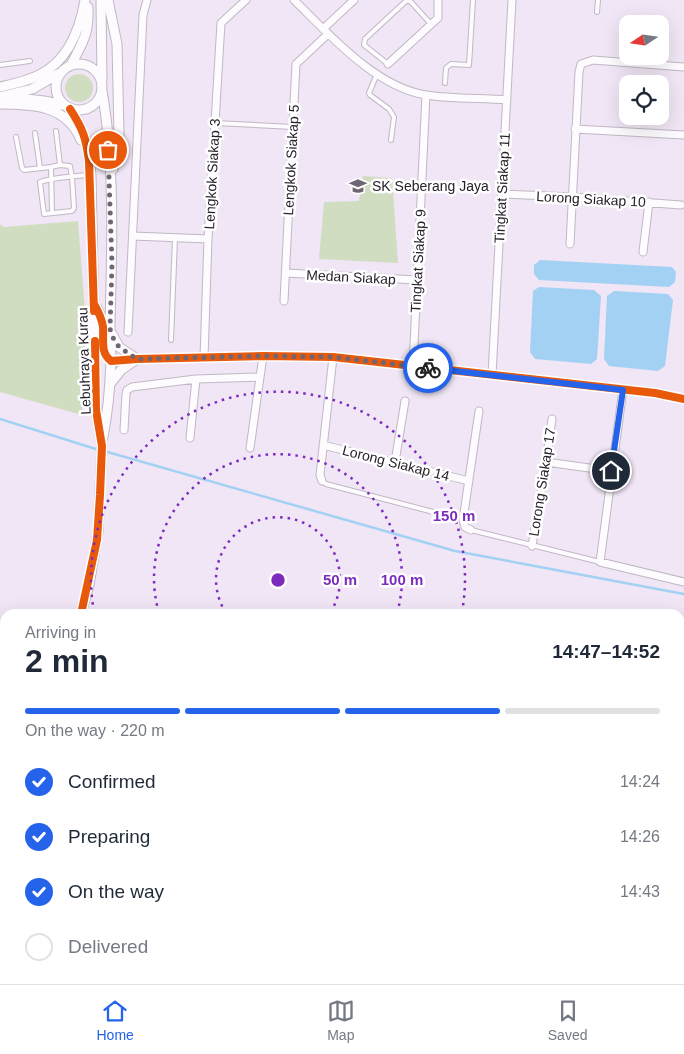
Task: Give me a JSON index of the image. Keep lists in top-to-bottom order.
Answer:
{
  "streets": {
    "street": [
      "Lengkok Siakap 5",
      "Lengkok Siakap 3",
      "Tingkat Siakap 11",
      "Lorong Siakap 10",
      "Tingkat Siakap 9",
      "Medan Siakap",
      "Lebuhraya Kurau",
      "Lorong Siakap 14",
      "Lorong Siakap 17"
    ]
  },
  "crossings": [
    ["Lengkok Siakap 5", "Medan Siakap"],
    ["Tingkat Siakap 11", "Lorong Siakap 10"],
    ["Tingkat Siakap 9", "Medan Siakap"]
  ],
  "places": {
    "school or university": ["SK Seberang Jaya"]
  },
  "north": "left",
  "page": {
    "heading": ["2 min", "Arriving in", "14:47–14:52"],
    "bar": "On the way · 220 m",
    "list": [
      ["Confirmed", "14:24"],
      ["Preparing", "14:26"],
      ["On the way", "14:43"],
      "Delivered"
    ],
    "tabs": ["Home", "Map", "Saved"]
  },
  "rings": ["150 m", "50 m", "100 m"]
}
